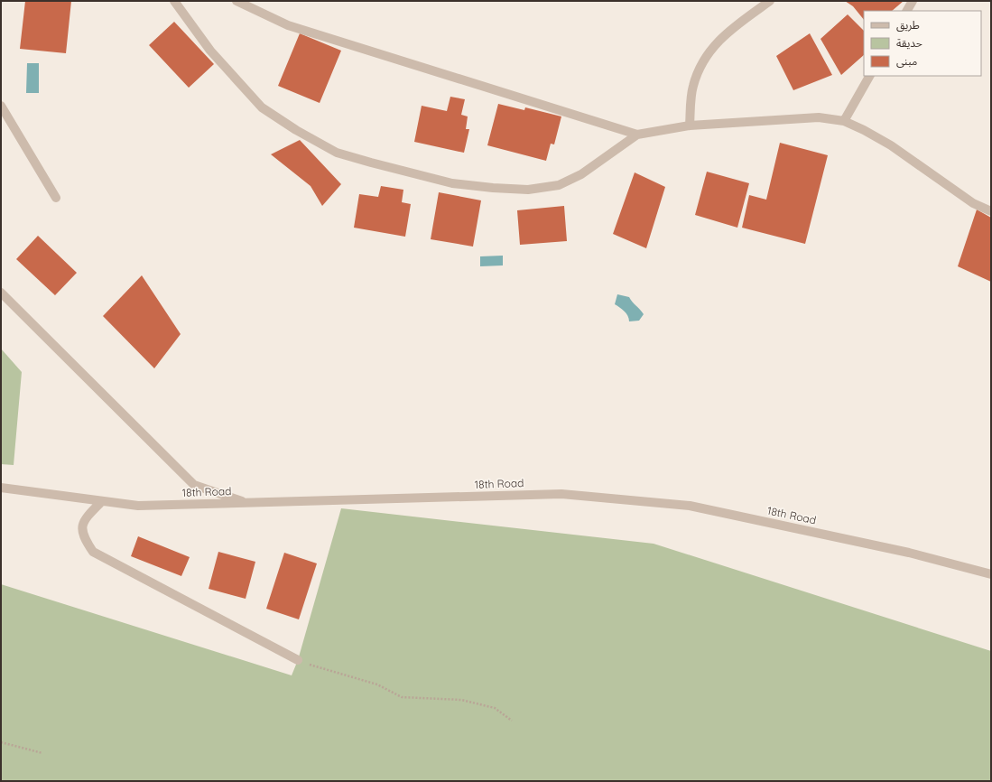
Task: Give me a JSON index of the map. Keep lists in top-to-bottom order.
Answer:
{
  "streets": {
    "street": ["18th Road"]
  },
  "legend": ["طريق", "حديقة", "مبنى"]
}
